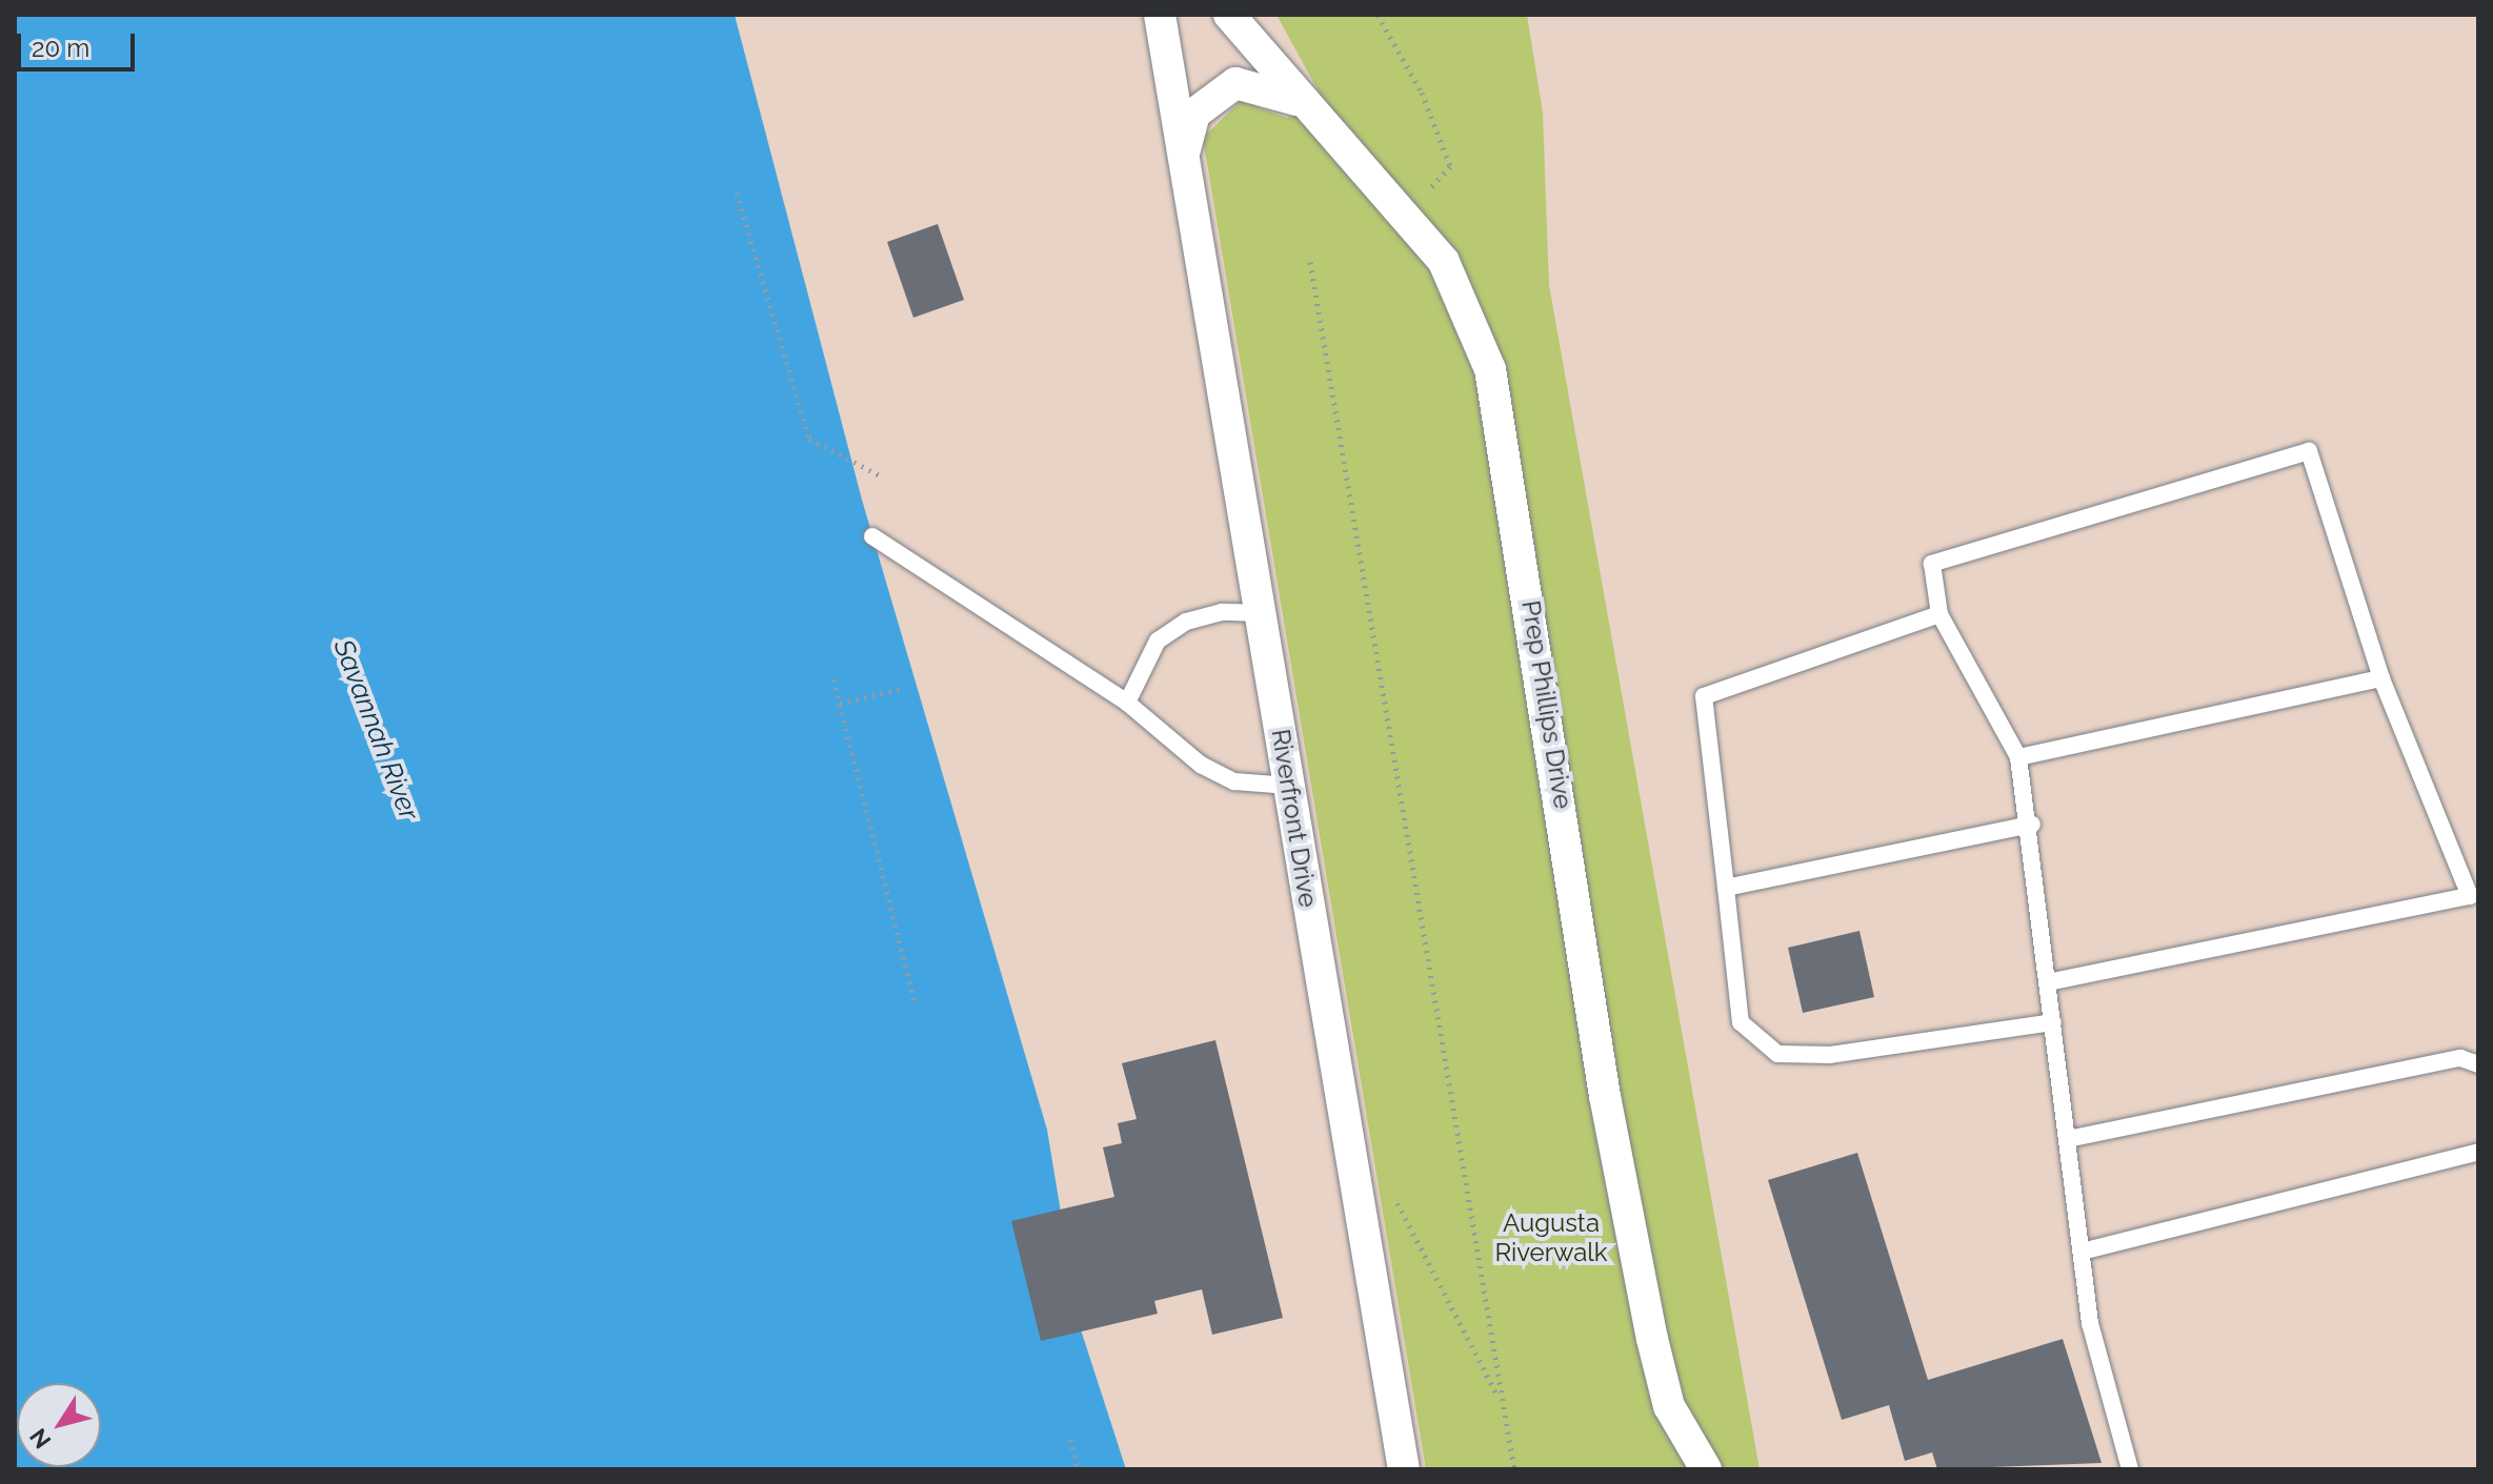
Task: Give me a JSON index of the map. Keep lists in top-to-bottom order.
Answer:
{
  "streets": {
    "street": ["Prep Phillips Drive", "Riverfront Drive"]
  },
  "crossings": [
    ["Prep Phillips Drive", "Riverfront Drive"]
  ],
  "water": ["Savannah River"],
  "parks": ["Augusta Riverwalk"],
  "scale_bar": "20 m",
  "north": "bottom left"
}
